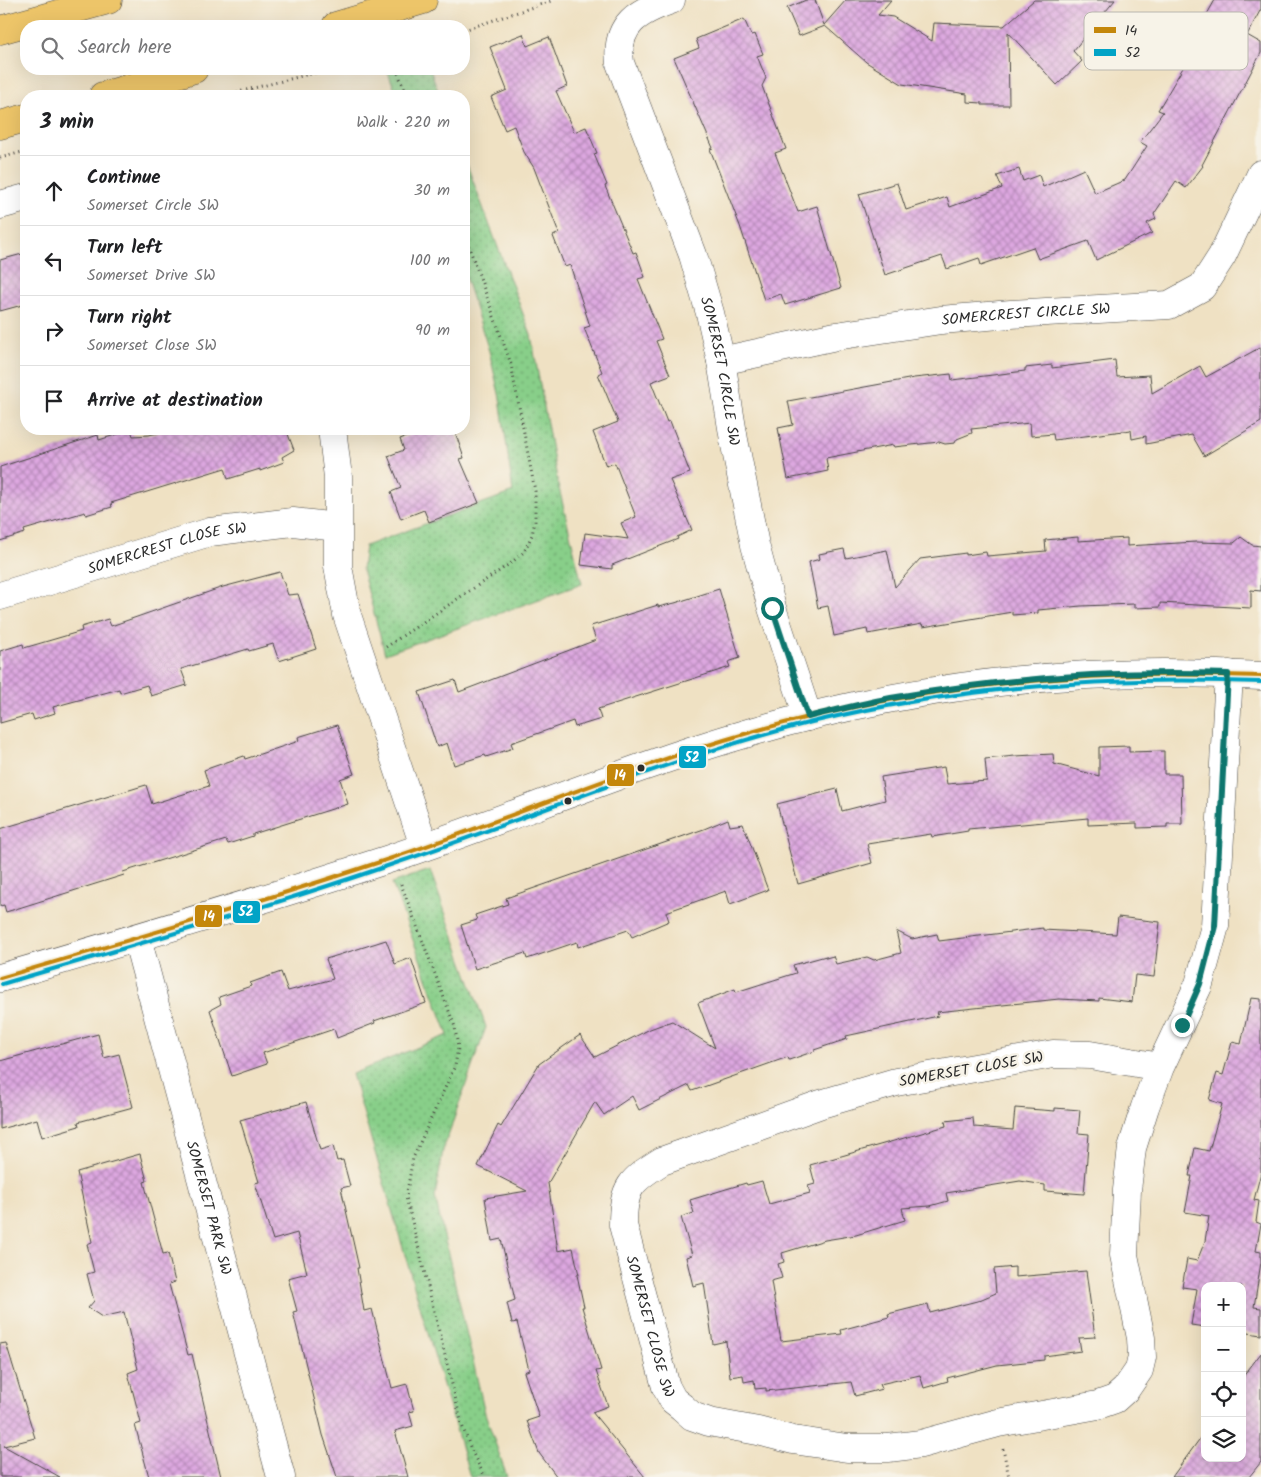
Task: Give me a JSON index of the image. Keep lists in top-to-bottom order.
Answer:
{
  "streets": {
    "street": [
      "SOMERCREST CIRCLE SW",
      "SOMERSET CIRCLE SW",
      "SOMERCREST CLOSE SW",
      "SOMERSET CLOSE SW",
      "SOMERSET PARK SW"
    ]
  },
  "crossings": [
    ["SOMERCREST CIRCLE SW", "SOMERSET CIRCLE SW"]
  ],
  "lines": ["transit line 14", "transit line 52"],
  "legend": ["14", "52"],
  "page": {
    "search": "Search here",
    "heading": ["3 min", "Walk · 220 m"],
    "list": [
      ["Continue", "Somerset Circle SW", "30 m"],
      ["Turn left", "Somerset Drive SW", "100 m"],
      ["Turn right", "Somerset Close SW", "90 m"],
      "Arrive at destination"
    ],
    "map_buttons": ["+", "−"]
  }
}
